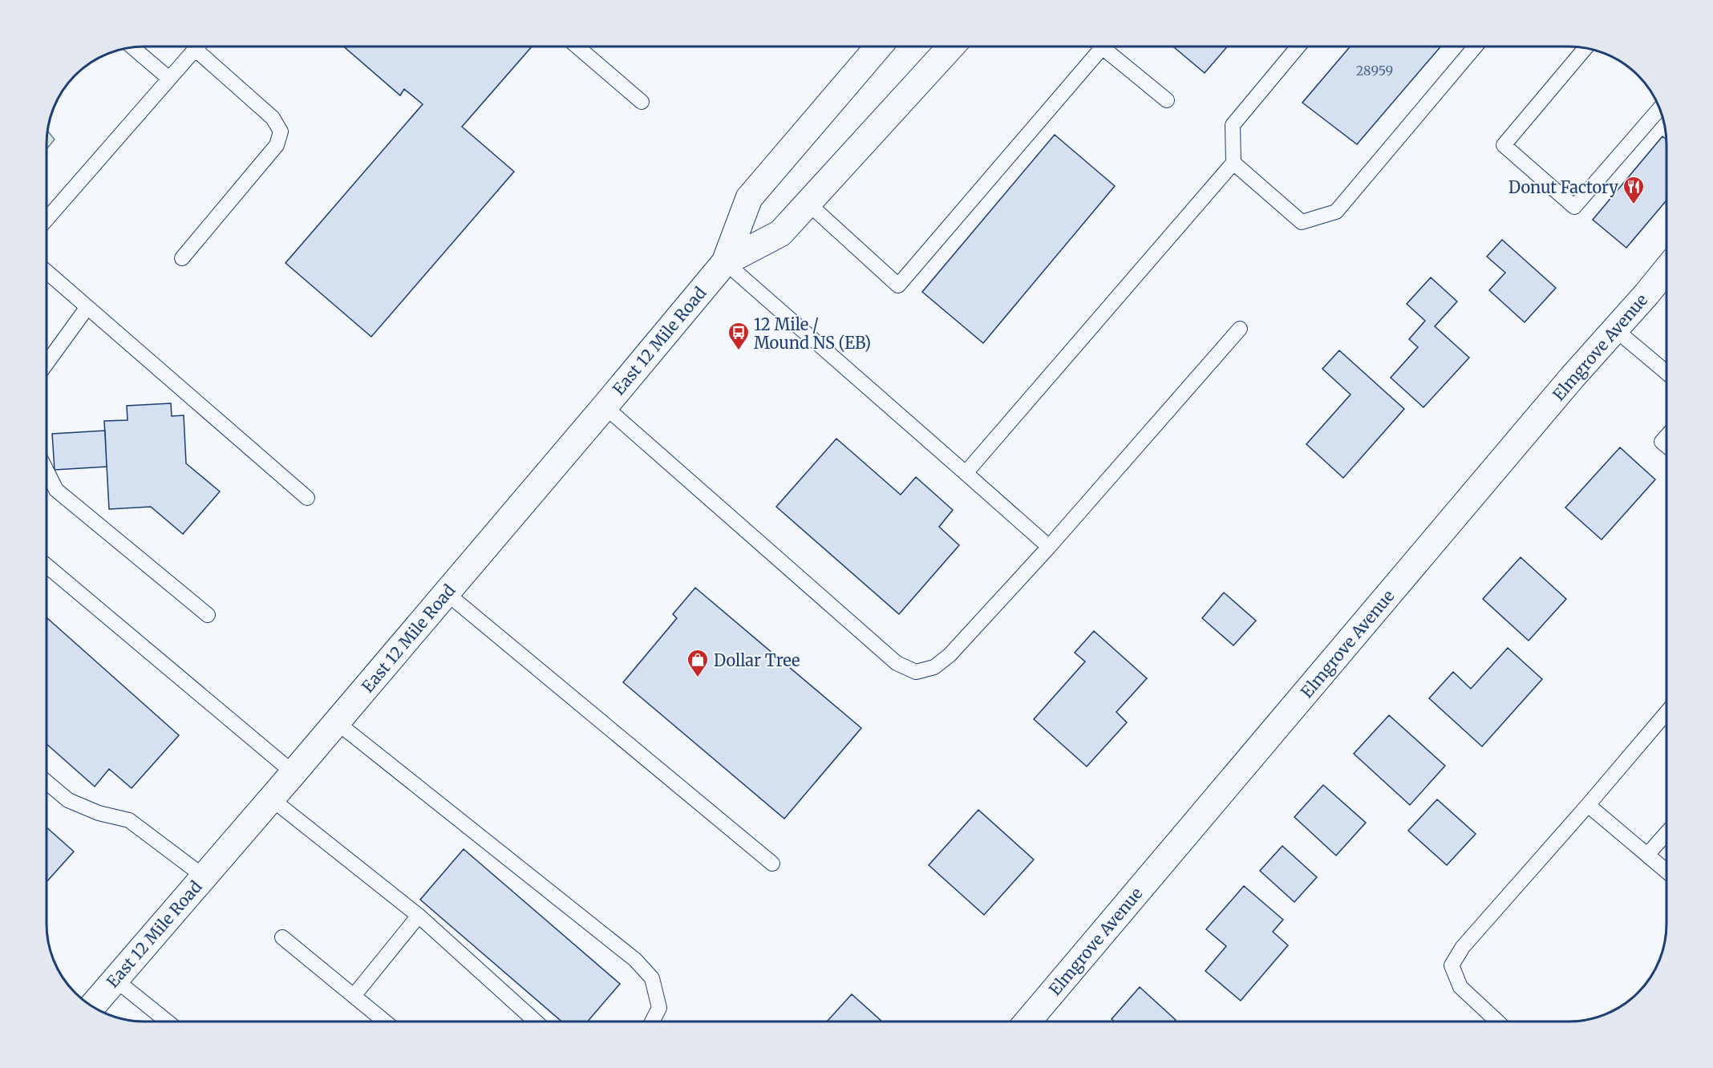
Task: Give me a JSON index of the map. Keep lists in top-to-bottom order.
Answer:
{
  "streets": {
    "main road": ["East 12 Mile Road", "Elmgrove Avenue"]
  },
  "places": {
    "restaurant": ["Donut Factory"],
    "bus stop": ["12 Mile / Mound NS (EB)"],
    "shop": ["Dollar Tree"]
  },
  "house_numbers": ["28959"]
}
